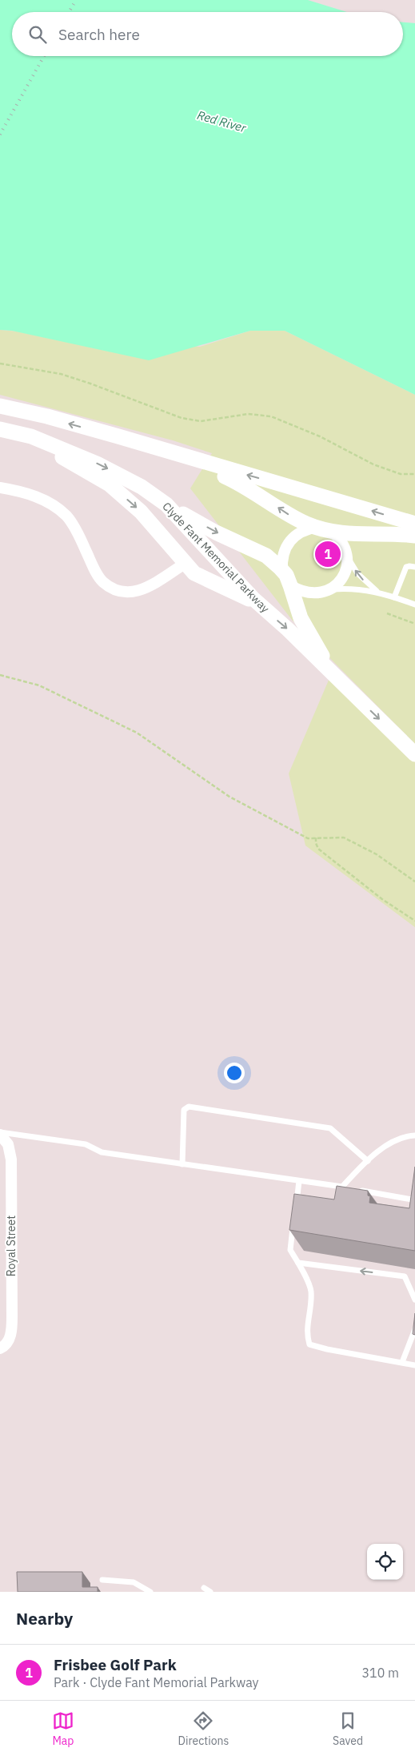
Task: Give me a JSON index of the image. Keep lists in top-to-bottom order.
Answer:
{
  "streets": {
    "main road": ["Clyde Fant Memorial Parkway"],
    "street": ["Royal Street"]
  },
  "water": ["Red River"],
  "page": {
    "search": "Search here",
    "pins": "1",
    "heading": "Nearby",
    "list": [
      {
        "mark": "1",
        "name": "Frisbee Golf Park",
        "note": "Park · Clyde Fant Memorial Parkway",
        "value": "310 m"
      }
    ],
    "nav": ["Map", "Directions", "Saved"]
  }
}
